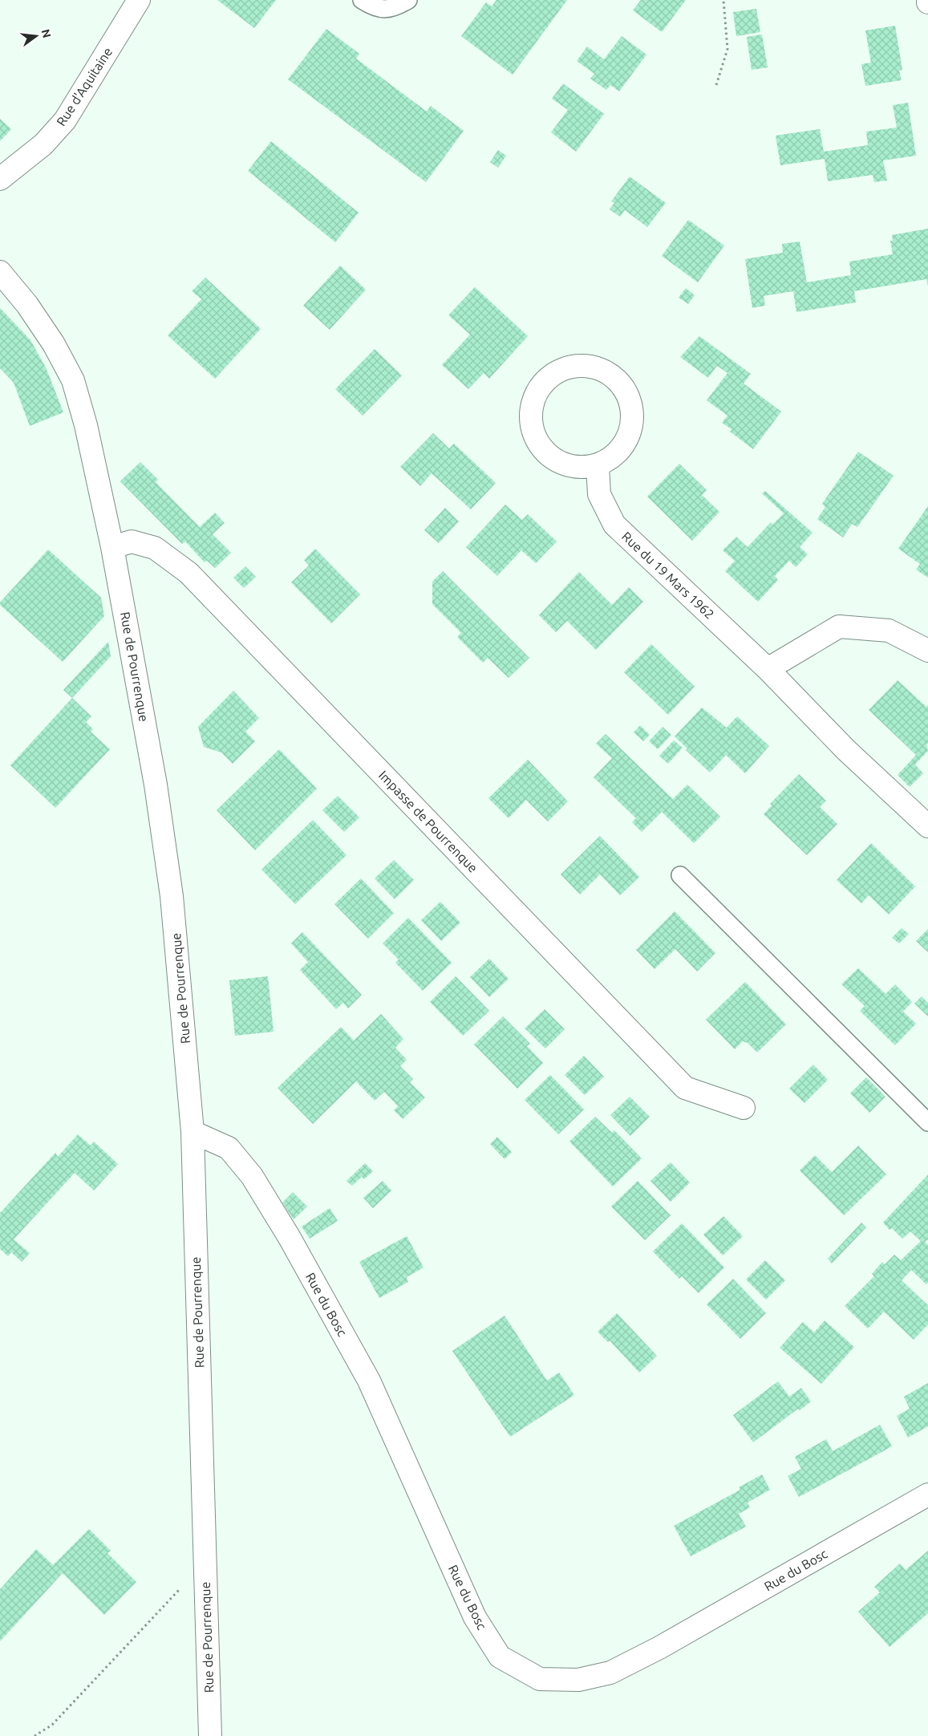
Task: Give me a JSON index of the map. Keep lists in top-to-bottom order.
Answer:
{
  "streets": {
    "street": [
      "Rue d'Aquitaine",
      "Rue du 19 Mars 1962",
      "Rue de Pourrenque",
      "Impasse de Pourrenque",
      "Rue du Bosc"
    ]
  },
  "crossings": [
    ["Rue de Pourrenque", "Impasse de Pourrenque"],
    ["Rue de Pourrenque", "Rue du Bosc"]
  ],
  "north": "right"
}
